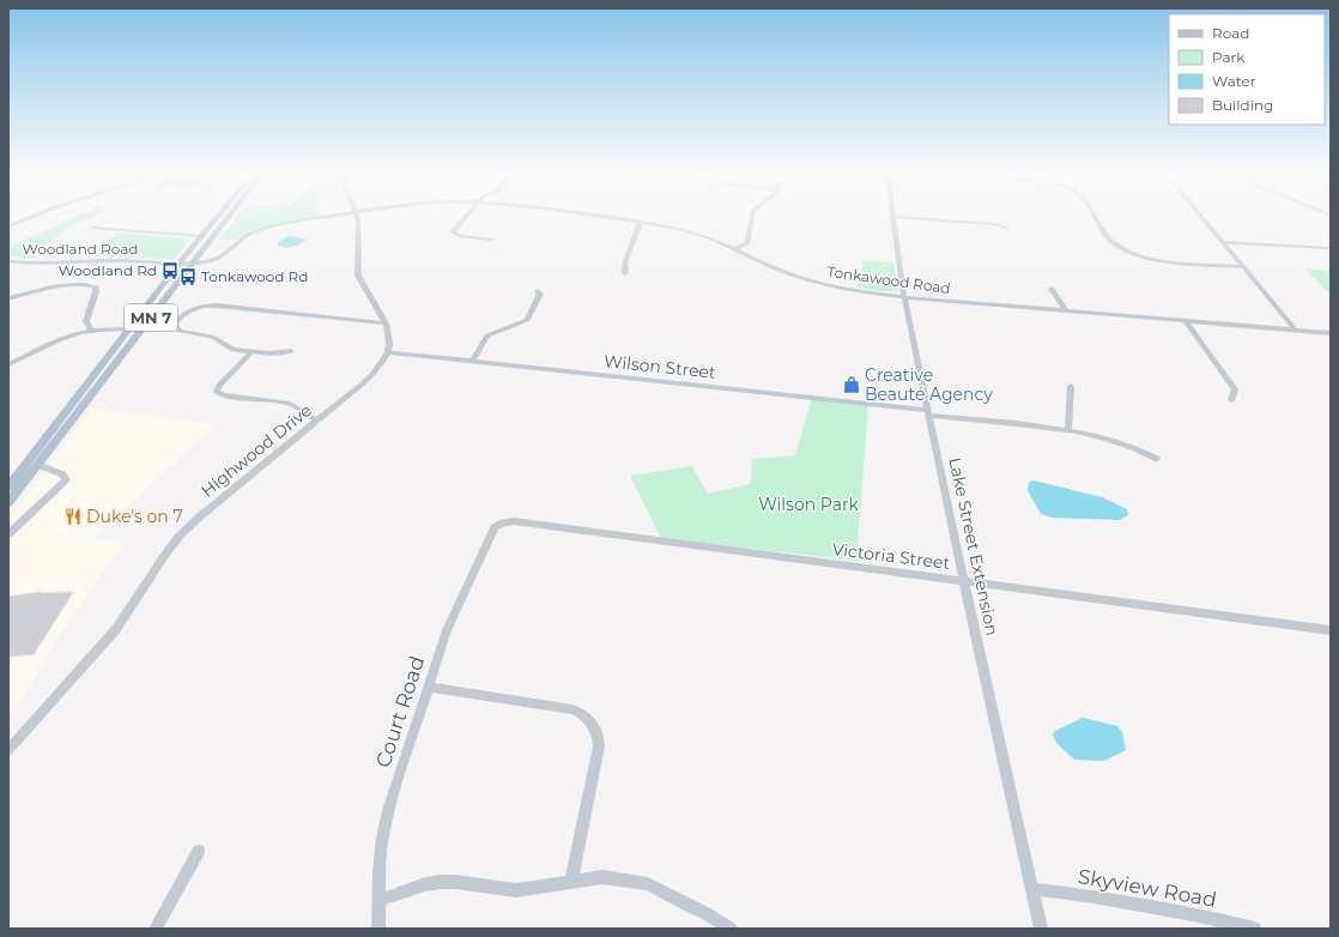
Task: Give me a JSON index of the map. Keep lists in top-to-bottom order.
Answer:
{
  "streets": {
    "main road": ["MN 7"],
    "street": [
      "Woodland Road",
      "Tonkawood Road",
      "Wilson Street",
      "Highwood Drive",
      "Lake Street Extension",
      "Victoria Street",
      "Court Road",
      "Skyview Road"
    ]
  },
  "crossings": [
    ["Woodland Road", "Tonkawood Road"],
    ["Woodland Road", "MN 7"],
    ["Tonkawood Road", "MN 7"],
    ["Tonkawood Road", "Lake Street Extension"],
    ["Wilson Street", "Highwood Drive"],
    ["Wilson Street", "Lake Street Extension"],
    ["Lake Street Extension", "Victoria Street"],
    ["Lake Street Extension", "Skyview Road"],
    ["Victoria Street", "Court Road"]
  ],
  "parks": ["Wilson Park"],
  "places": {
    "bus stop": ["Woodland Rd", "Tonkawood Rd"],
    "shop": ["Creative Beauté Agency"],
    "restaurant": ["Duke's on 7"]
  },
  "legend": [
    "Road",
    "Park",
    "Water",
    "Building"
  ]
}
